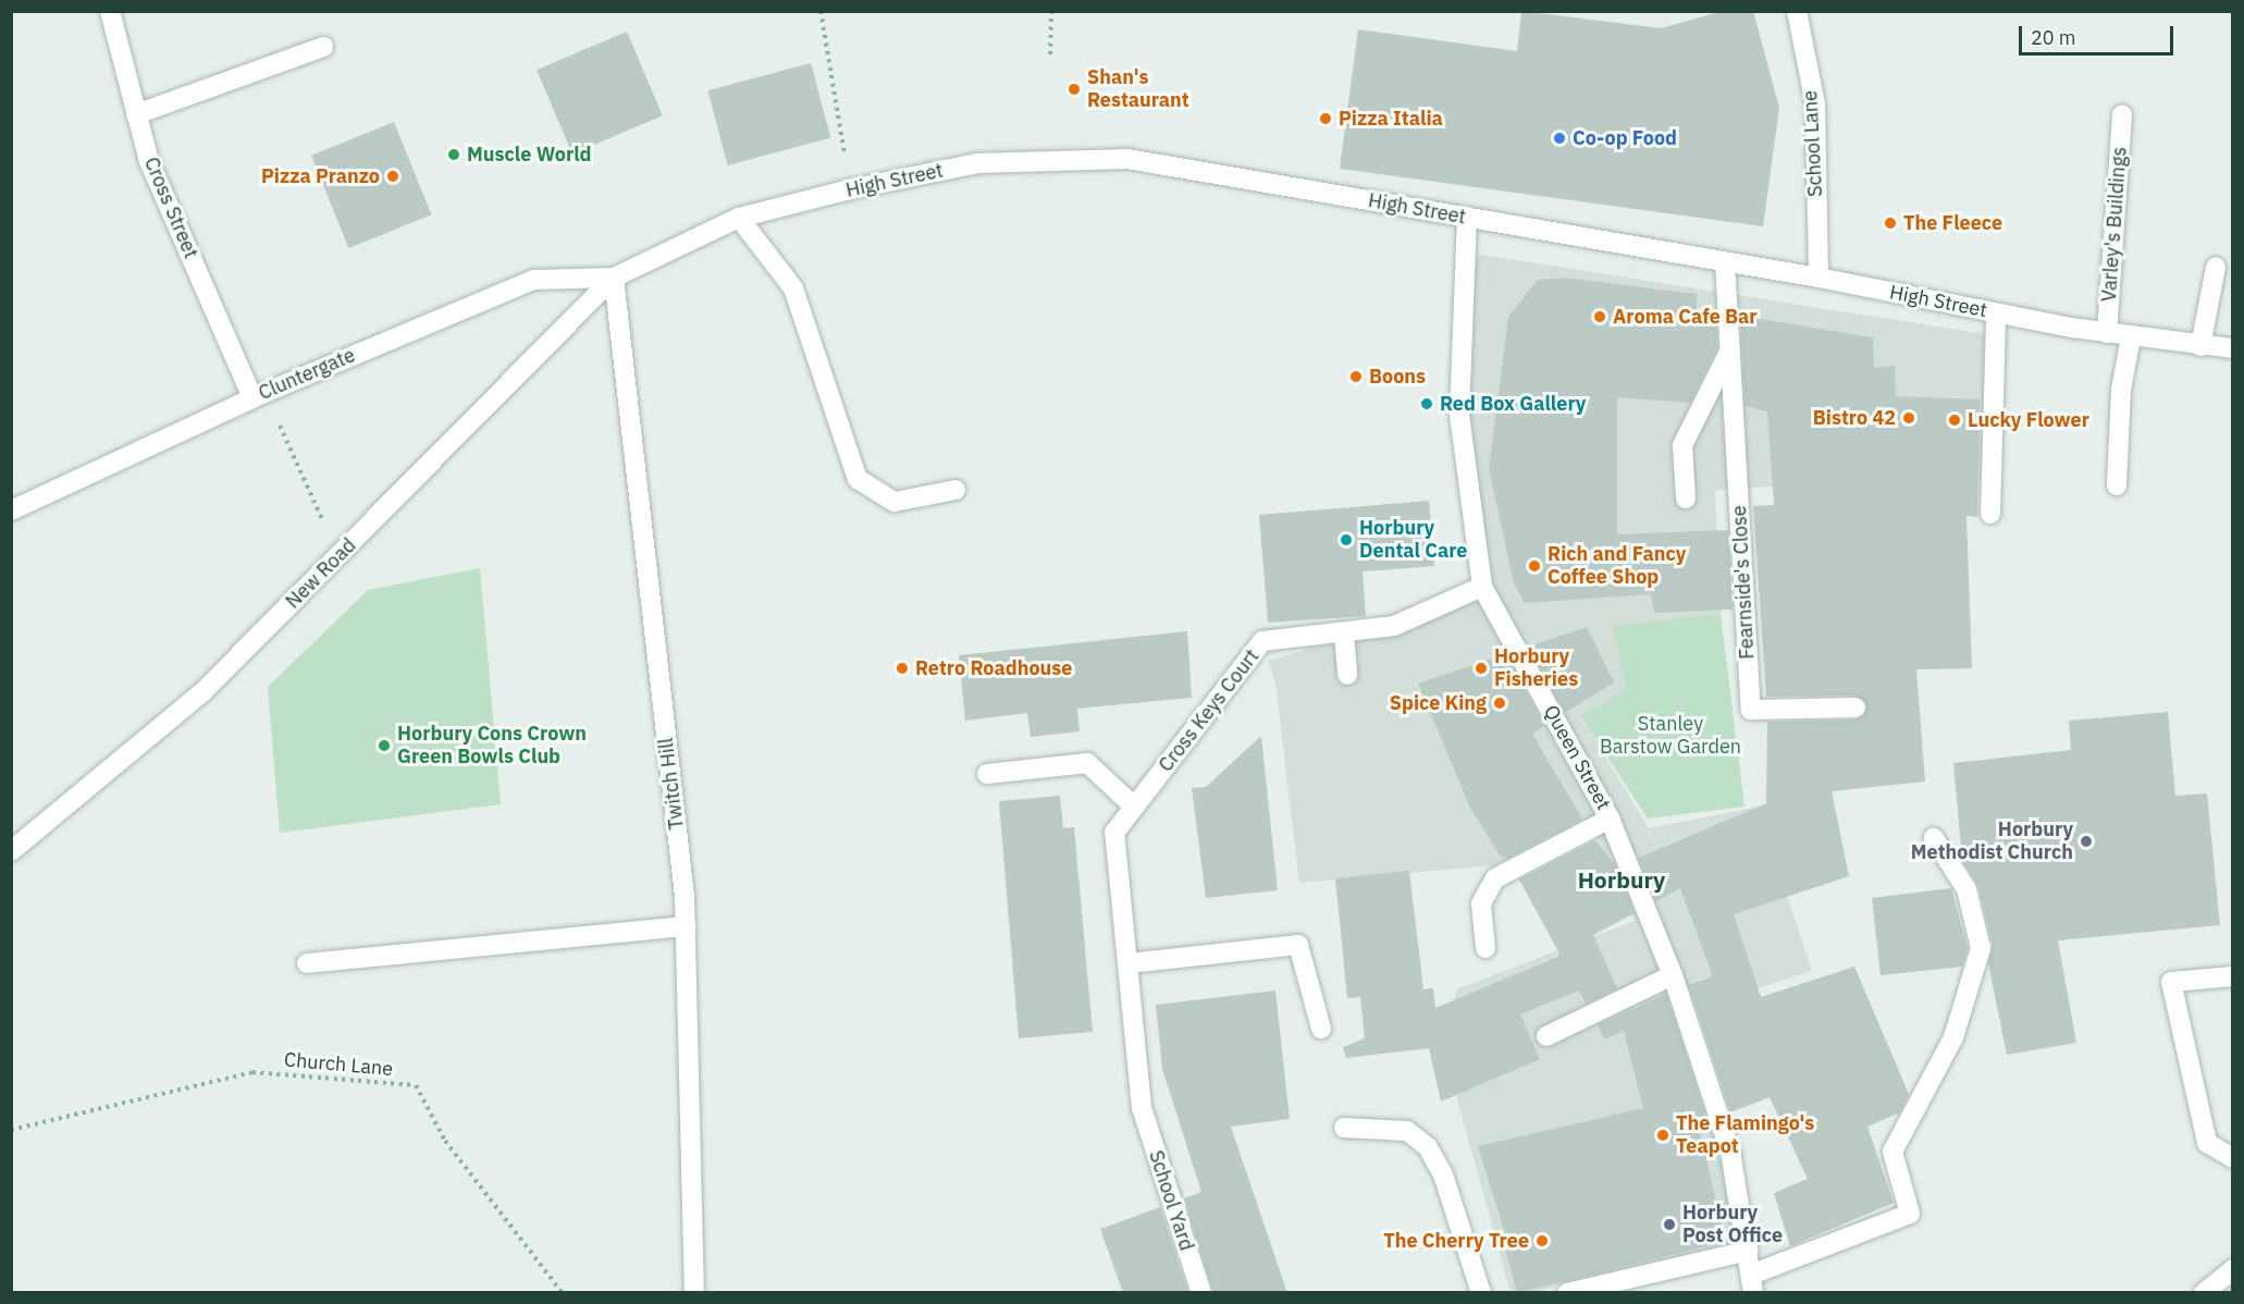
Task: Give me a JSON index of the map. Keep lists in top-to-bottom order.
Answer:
{
  "streets": {
    "street": [
      "School Lane",
      "High Street",
      "Cross Street",
      "Varley's Buildings",
      "Cluntergate",
      "New Road",
      "Fearnside's Close",
      "Cross Keys Court",
      "Queen Street",
      "Twitch Hill",
      "School Yard"
    ],
    "path": ["Church Lane"]
  },
  "crossings": [
    ["School Lane", "High Street"],
    ["High Street", "Varley's Buildings"],
    ["High Street", "Cluntergate"],
    ["High Street", "New Road"],
    ["High Street", "Queen Street"],
    ["High Street", "Twitch Hill"],
    ["Cross Street", "Cluntergate"],
    ["Cluntergate", "New Road"],
    ["Cluntergate", "Twitch Hill"],
    ["New Road", "Twitch Hill"],
    ["Cross Keys Court", "Queen Street"],
    ["Cross Keys Court", "School Yard"]
  ],
  "districts": ["Horbury"],
  "parks": ["Stanley Barstow Garden"],
  "places": [
    "Shan's Restaurant",
    "Pizza Italia",
    "Co-op Food",
    "Muscle World",
    "Pizza Pranzo",
    "The Fleece",
    "Aroma Cafe Bar",
    "Boons",
    "Red Box Gallery",
    "Bistro 42",
    "Lucky Flower",
    "Horbury Dental Care",
    "Rich and Fancy Coffee Shop",
    "Retro Roadhouse",
    "Horbury Fisheries",
    "Spice King",
    "Horbury Cons Crown Green Bowls Club",
    "Horbury Methodist Church",
    "The Flamingo's Teapot",
    "Horbury Post Office",
    "The Cherry Tree"
  ],
  "scale_bar": "20 m"
}
